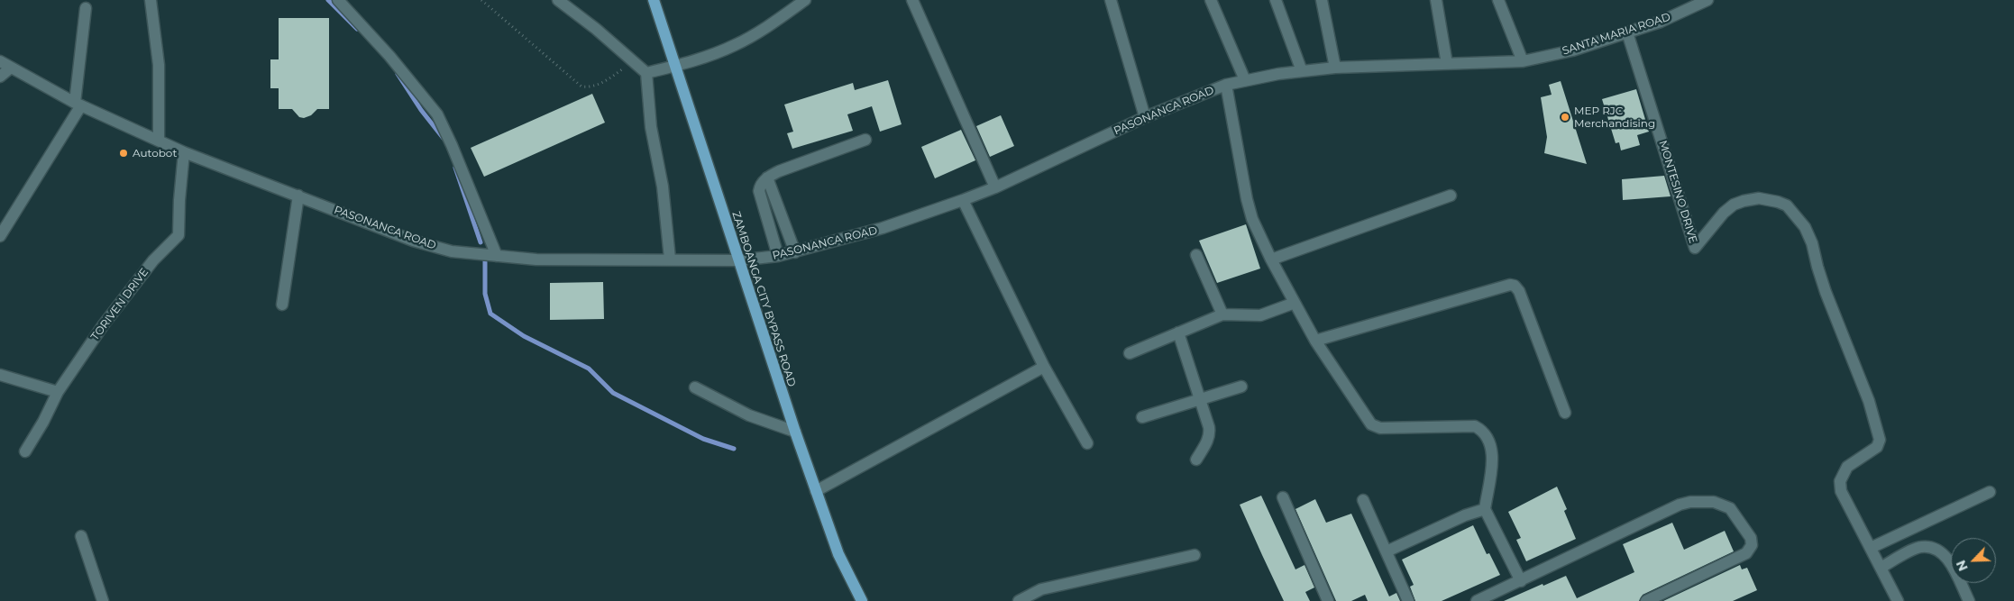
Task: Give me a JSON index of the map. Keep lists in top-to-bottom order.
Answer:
{
  "streets": {
    "main road": ["ZAMBOANGA CITY BYPASS ROAD"],
    "street": [
      "SANTA MARIA ROAD",
      "PASONANCA ROAD",
      "MONTESINO DRIVE",
      "TORIVEN DRIVE"
    ]
  },
  "crossings": [
    ["SANTA MARIA ROAD", "PASONANCA ROAD"],
    ["SANTA MARIA ROAD", "MONTESINO DRIVE"],
    ["PASONANCA ROAD", "ZAMBOANGA CITY BYPASS ROAD"],
    ["PASONANCA ROAD", "TORIVEN DRIVE"]
  ],
  "places": ["MEP RJC Merchandising", "Autobot"],
  "north": "bottom left"
}
